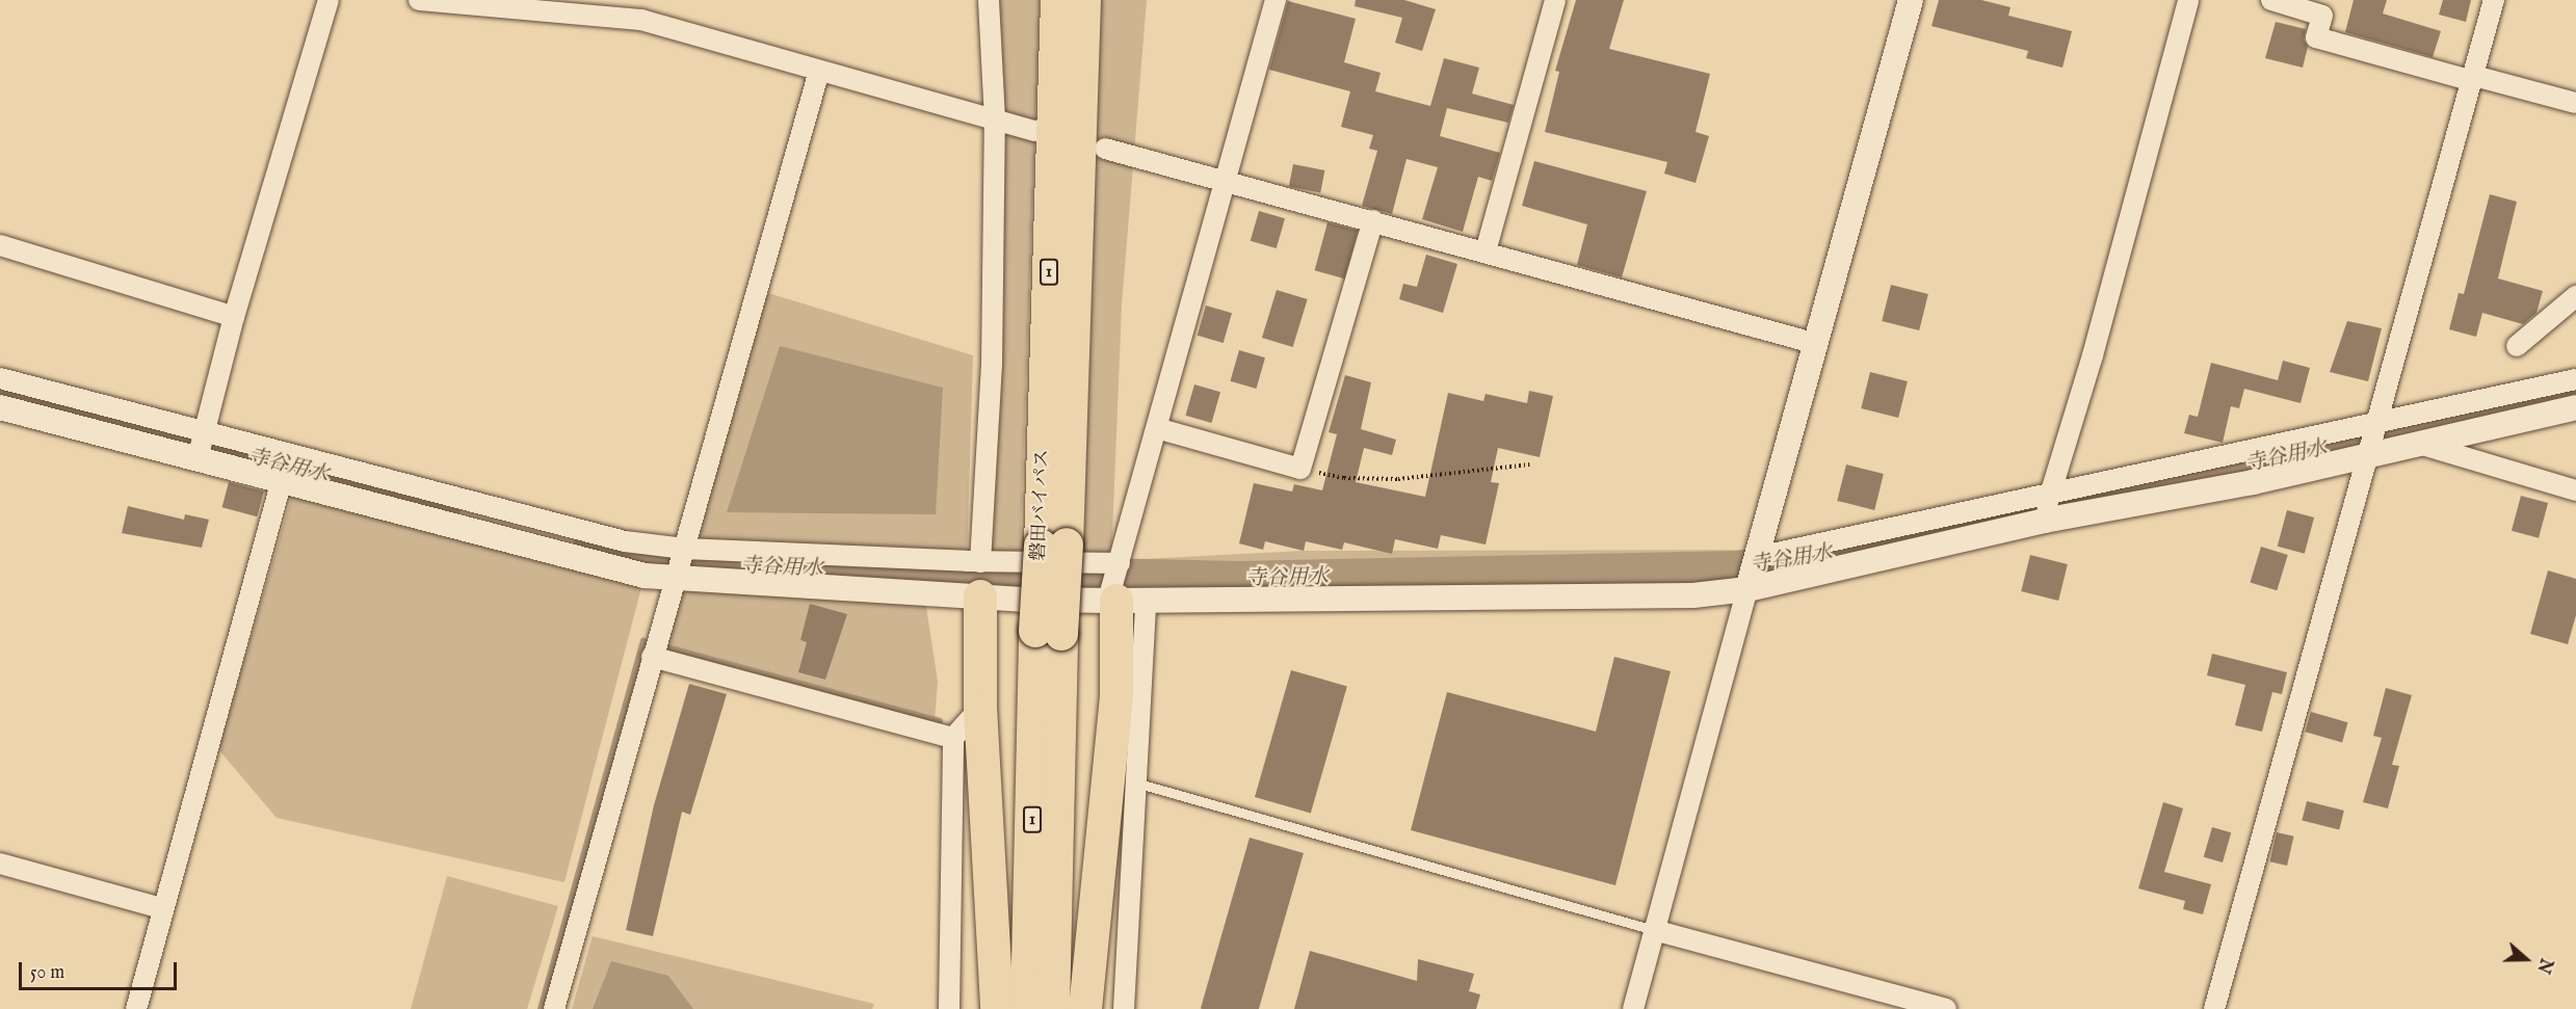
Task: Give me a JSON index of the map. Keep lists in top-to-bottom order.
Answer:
{
  "streets": {
    "highway": ["1", "磐田バイパス"]
  },
  "water": ["寺谷用水"],
  "scale_bar": "50 m",
  "north": "right"
}
